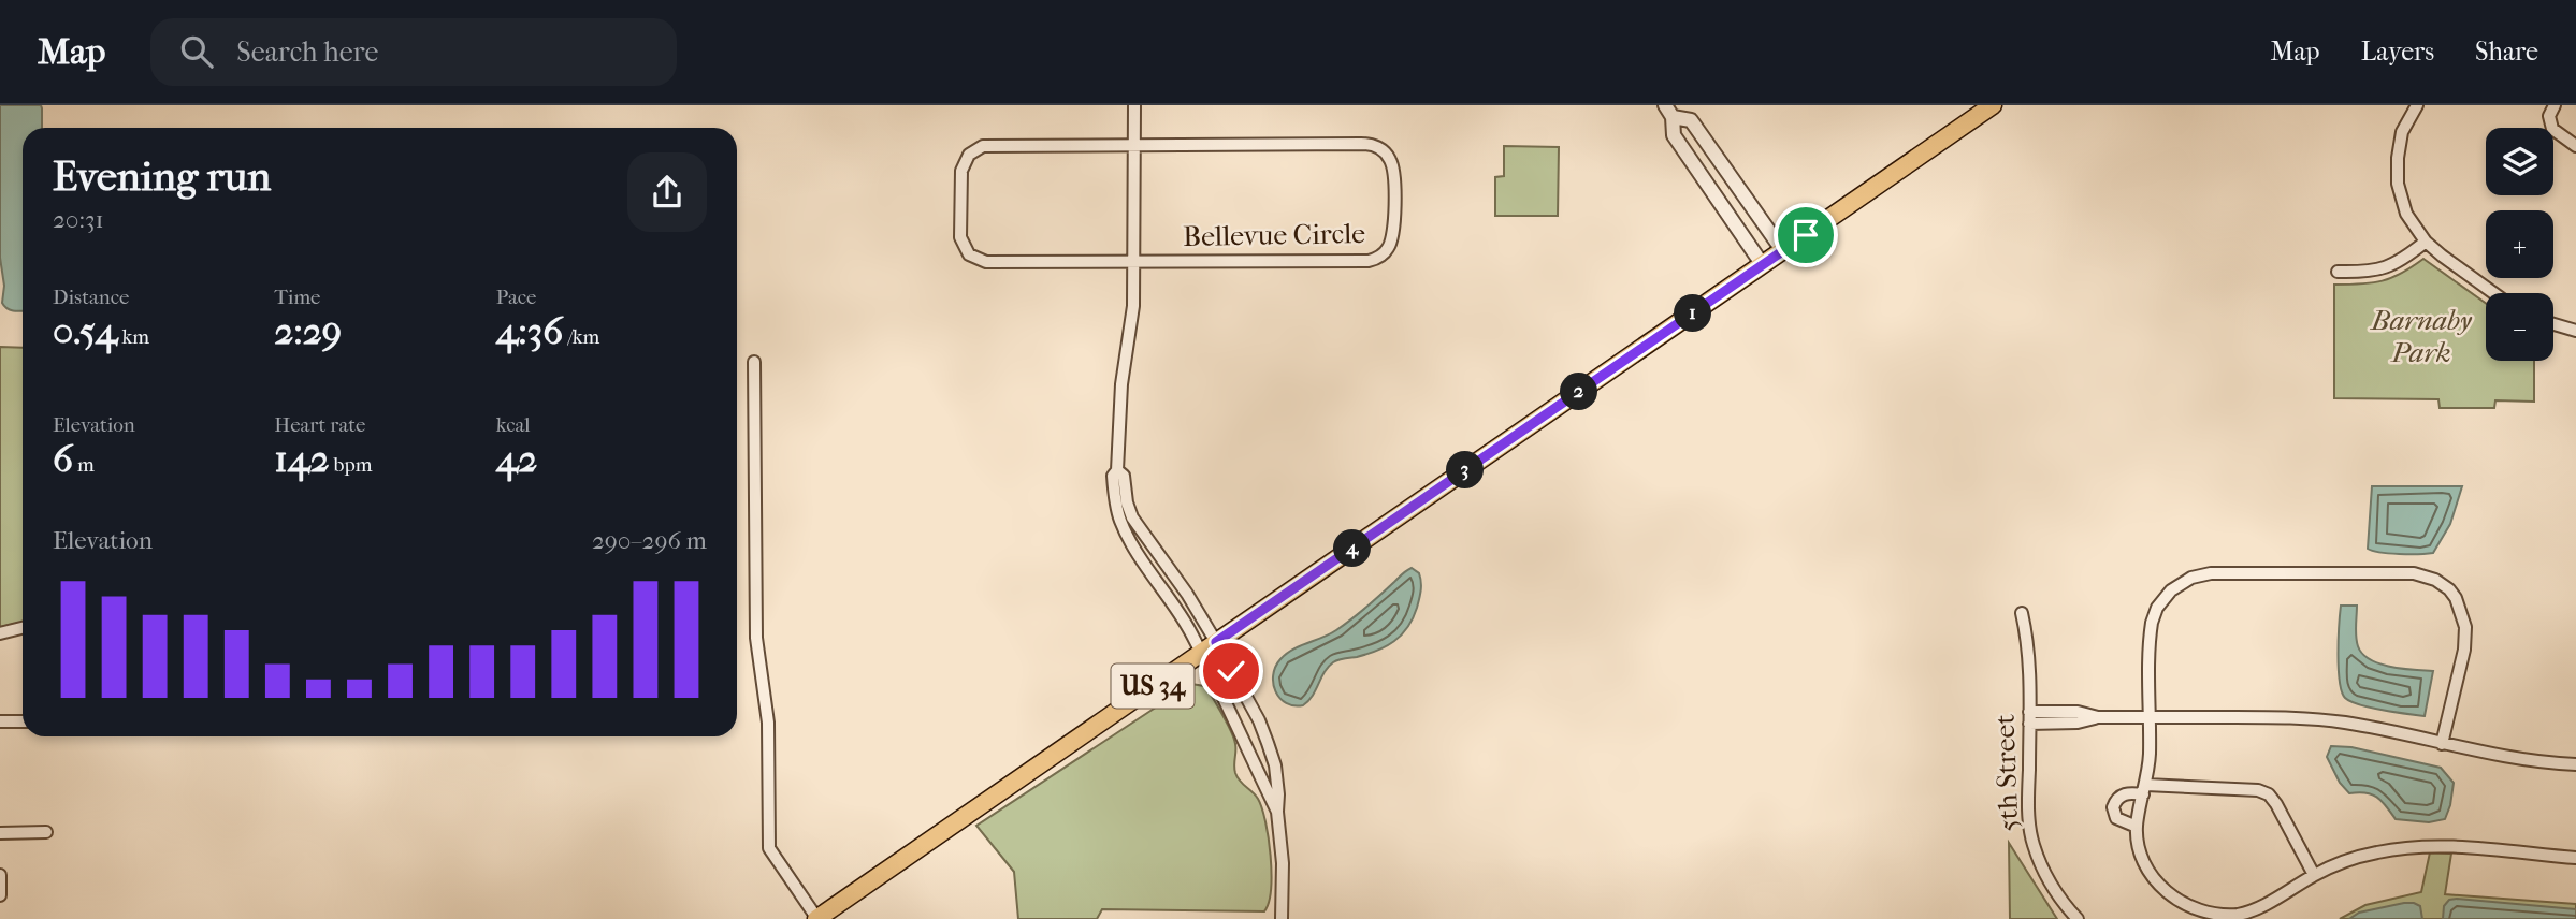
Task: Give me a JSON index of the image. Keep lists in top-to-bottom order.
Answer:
{
  "streets": {
    "main road": ["US 34"],
    "street": ["Bellevue Circle", "5th Street"]
  },
  "parks": ["Barnaby Park"],
  "page": {
    "header": "Map",
    "search": "Search here",
    "nav": ["Map", "Layers", "Share"],
    "map_buttons": ["+", "−"],
    "heading": ["Evening run", "20:31"],
    "stats": [
      ["Distance", "0.54 km"],
      ["Time", "2:29"],
      ["Pace", "4:36 /km"],
      ["Elevation", "6 m"],
      ["Heart rate", "142 bpm"],
      ["kcal", "42"]
    ],
    "pins": [
      "1",
      "2",
      "3",
      "4"
    ],
    "chart": ["Elevation", "290–296 m"]
  }
}
